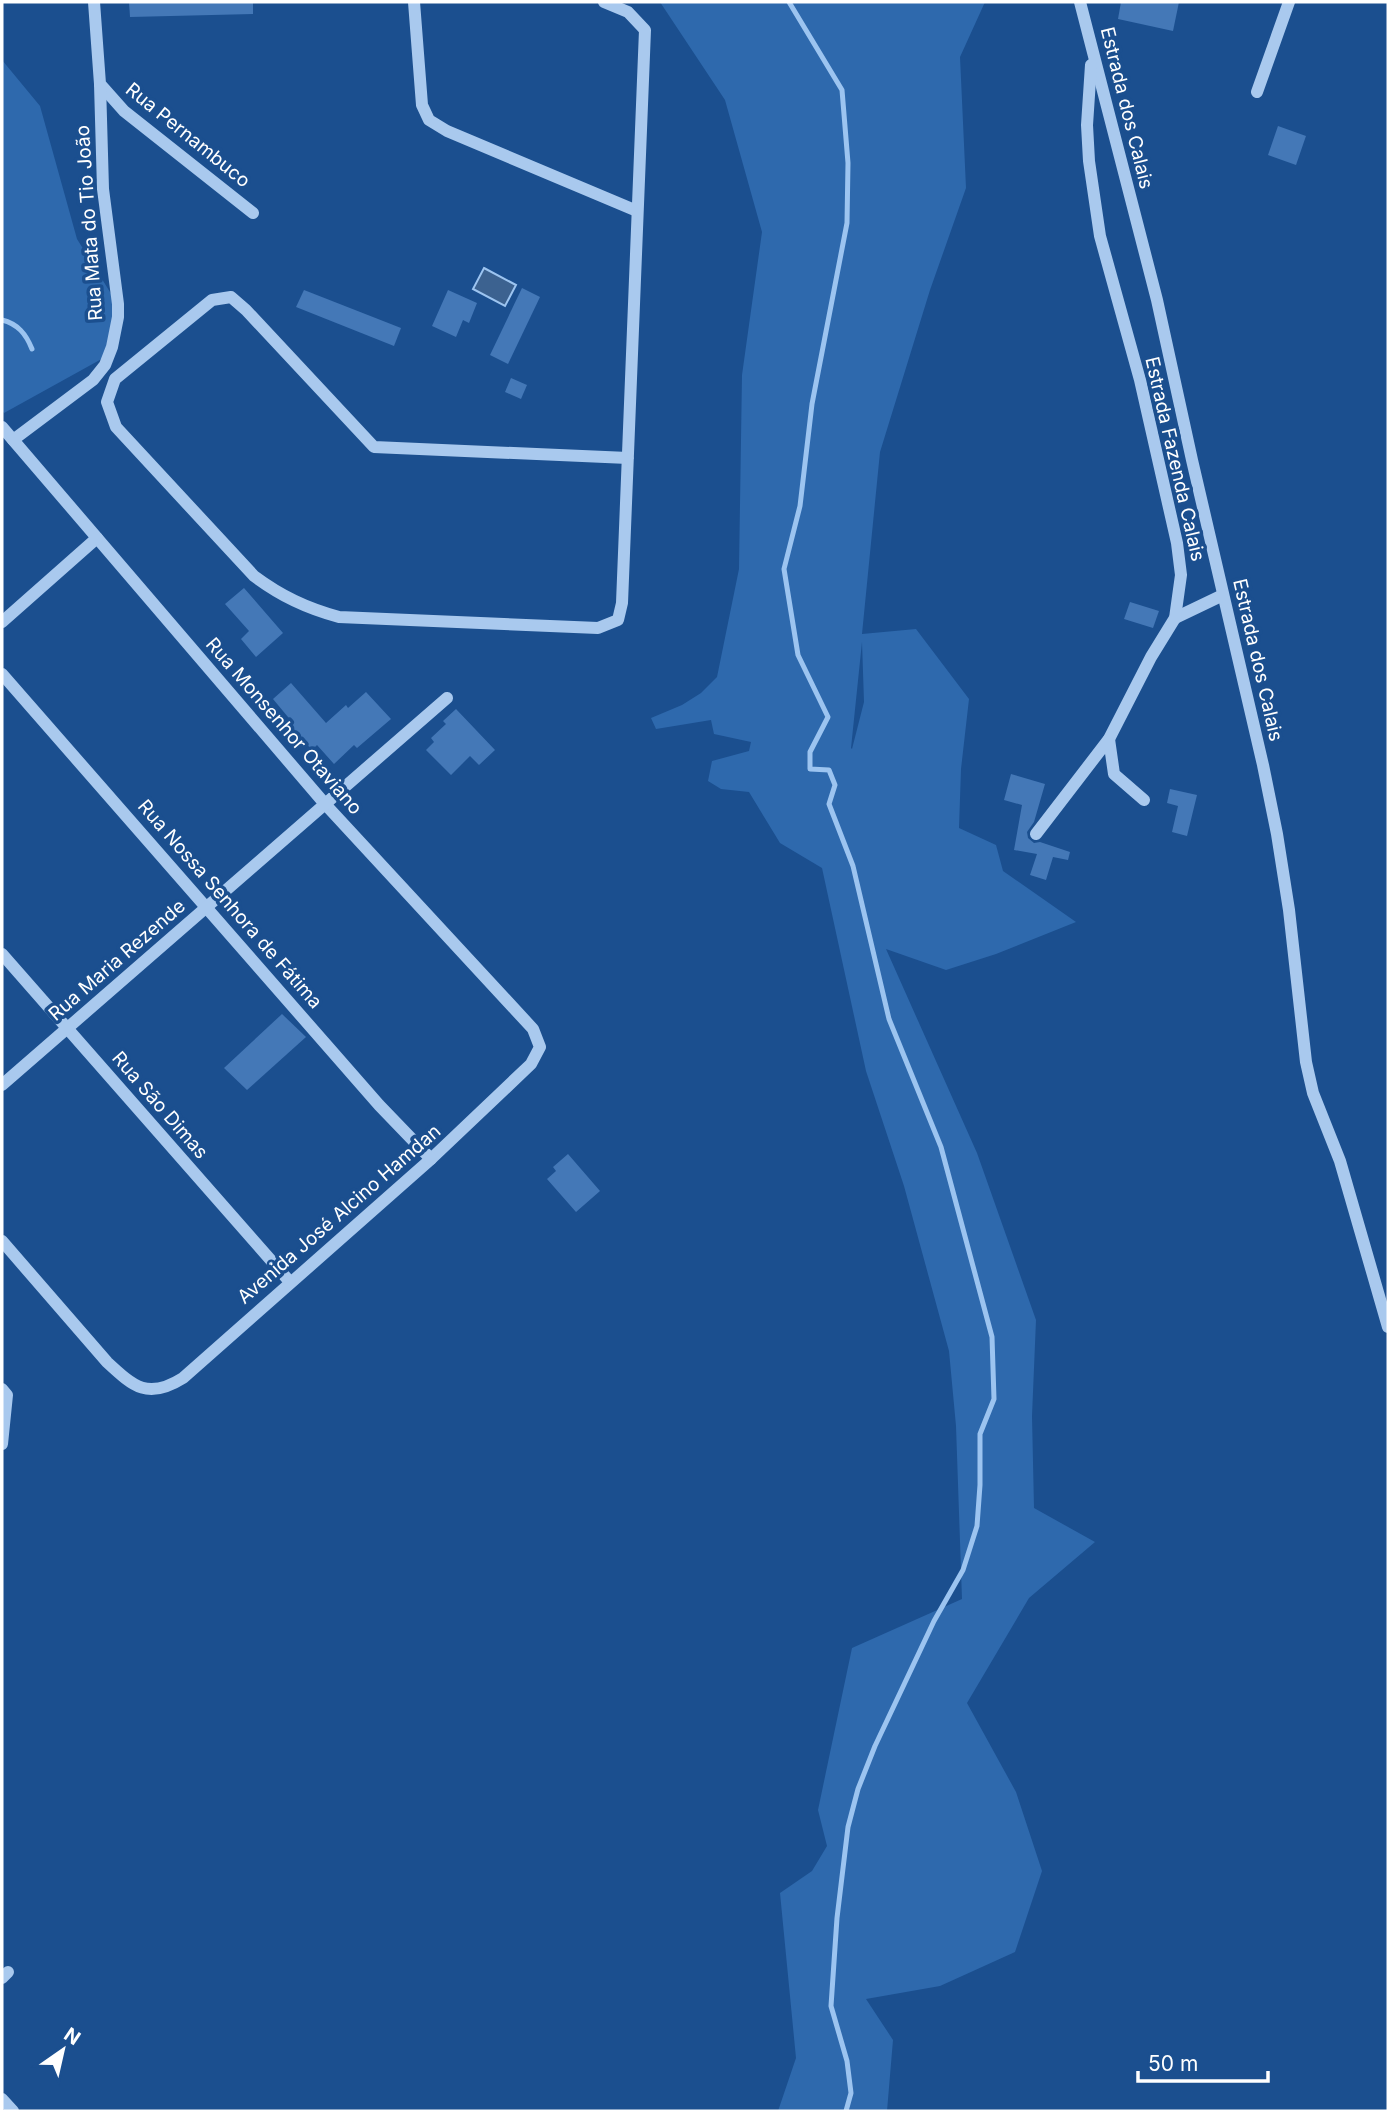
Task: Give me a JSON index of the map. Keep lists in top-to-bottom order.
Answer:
{
  "streets": {
    "street": [
      "Estrada dos Calais",
      "Rua Pernambuco",
      "Rua Mata do Tio João",
      "Estrada Fazenda Calais",
      "Rua Monsenhor Otaviano",
      "Rua Nossa Senhora de Fátima",
      "Rua Maria Rezende",
      "Rua São Dimas",
      "Avenida José Alcino Hamdan"
    ]
  },
  "crossings": [
    ["Estrada dos Calais", "Estrada Fazenda Calais"],
    ["Rua Pernambuco", "Rua Mata do Tio João"],
    ["Rua Mata do Tio João", "Rua Monsenhor Otaviano"],
    ["Rua Monsenhor Otaviano", "Rua Maria Rezende"],
    ["Rua Monsenhor Otaviano", "Avenida José Alcino Hamdan"],
    ["Rua Nossa Senhora de Fátima", "Rua Maria Rezende"],
    ["Rua Nossa Senhora de Fátima", "Avenida José Alcino Hamdan"],
    ["Rua Maria Rezende", "Rua São Dimas"],
    ["Rua São Dimas", "Avenida José Alcino Hamdan"]
  ],
  "scale_bar": "50 m",
  "north": "top right"
}
